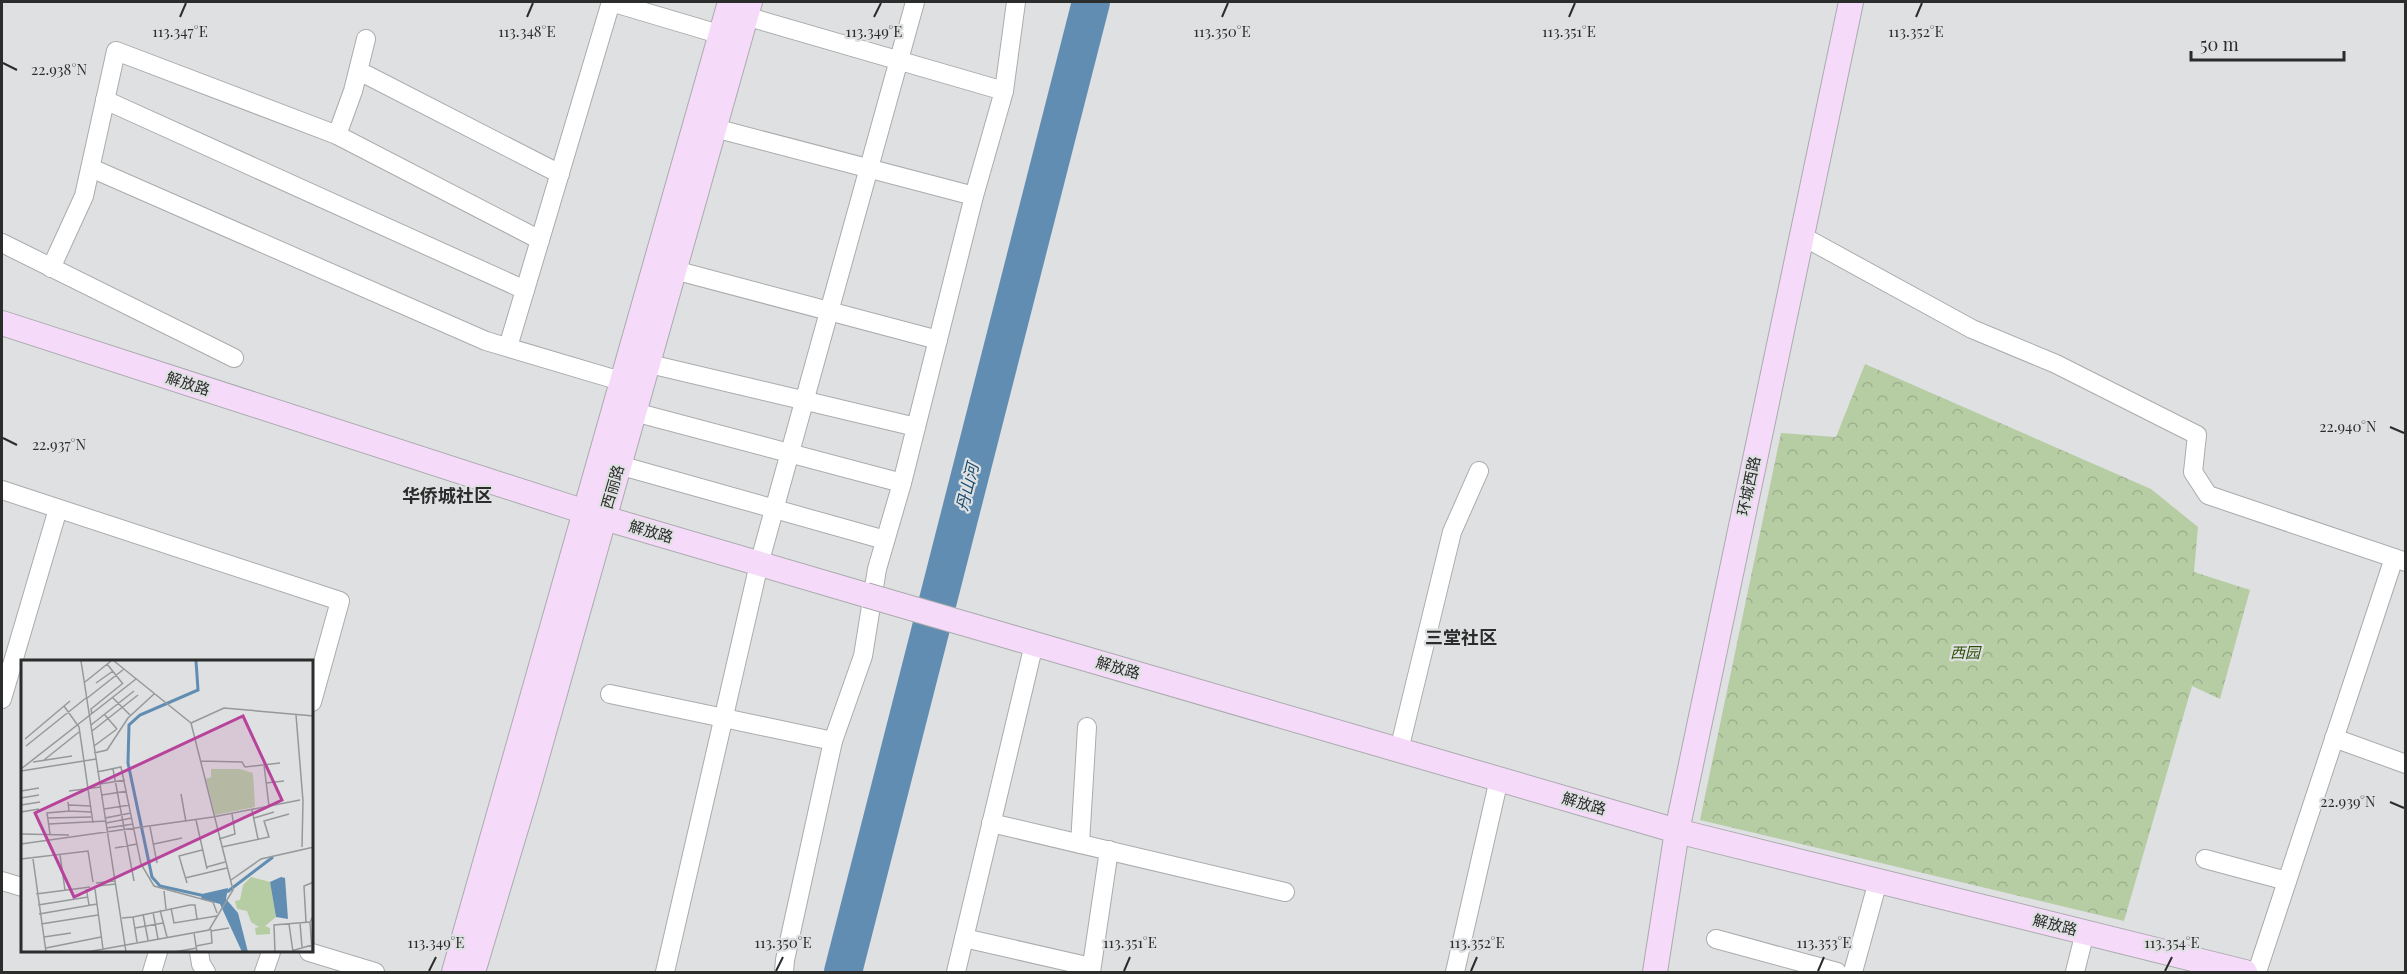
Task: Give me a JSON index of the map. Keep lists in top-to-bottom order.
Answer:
{
  "streets": {
    "street": ["解放路", "环城西路", "西丽路"]
  },
  "crossings": [
    ["解放路", "环城西路"],
    ["解放路", "西丽路"]
  ],
  "districts": ["华侨城社区", "三堂社区"],
  "water": ["丹山河"],
  "parks": ["西园"],
  "scale_bar": "50 m",
  "coordinates": [
    "113.347°E",
    "113.348°E",
    "113.349°E",
    "113.350°E",
    "113.351°E",
    "113.352°E",
    "22.938°N",
    "22.940°N",
    "22.937°N",
    "22.939°N",
    "113.353°E",
    "113.354°E"
  ]
}
